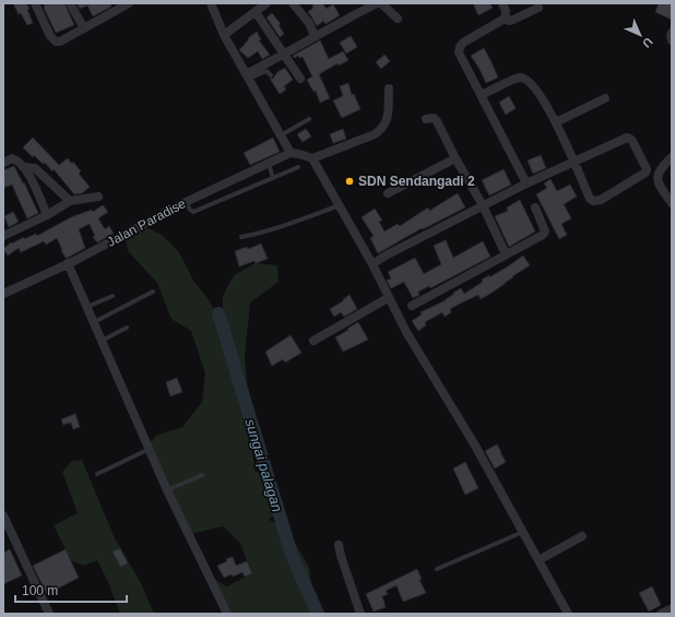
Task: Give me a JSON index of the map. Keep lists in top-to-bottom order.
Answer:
{
  "streets": {
    "street": ["Jalan Paradise"]
  },
  "water": ["sungai palagan"],
  "places": ["SDN Sendangadi 2"],
  "scale_bar": "100 m",
  "north": "bottom right"
}
